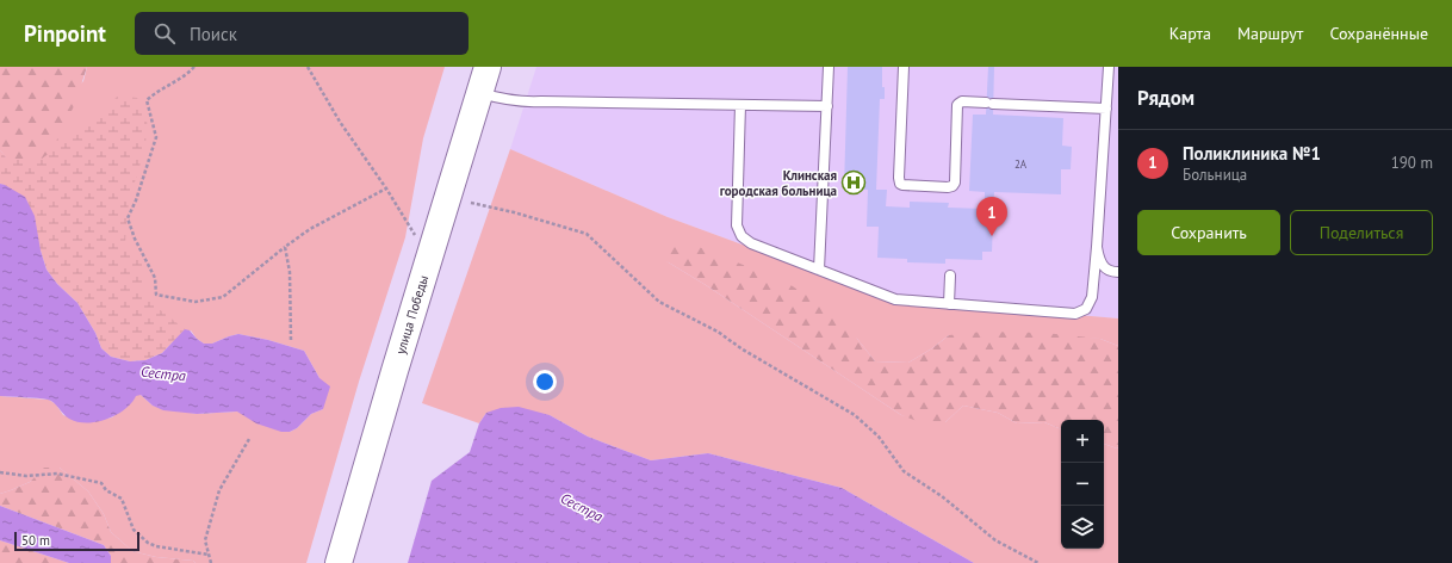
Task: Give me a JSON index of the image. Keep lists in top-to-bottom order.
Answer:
{
  "streets": {
    "street": ["улица Победы"]
  },
  "water": ["Сестра"],
  "places": {
    "hospital": ["Клинская городская больница"]
  },
  "house_numbers": ["2А"],
  "scale_bar": "50 m",
  "page": {
    "header": "Pinpoint",
    "search": "Поиск",
    "nav": ["Карта", "Маршрут", "Сохранённые"],
    "heading": "Рядом",
    "list": [
      {
        "mark": "1",
        "name": "Поликлиника №1",
        "note": "Больница",
        "value": "190 m"
      }
    ],
    "buttons": ["Сохранить", "Поделиться"],
    "pins": "1",
    "map_buttons": ["+", "−"],
    "scale": "50 m"
  }
}
